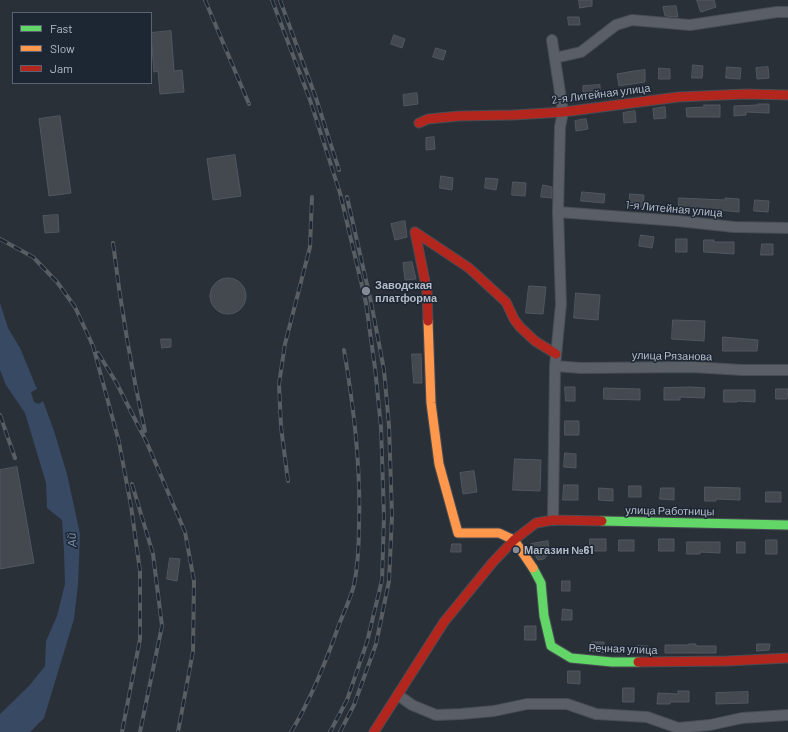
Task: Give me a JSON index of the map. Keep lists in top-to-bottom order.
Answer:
{
  "streets": {
    "street": [
      "2-я Литейная улица",
      "1-я Литейная улица",
      "улица Рязанова",
      "улица Работницы",
      "Речная улица"
    ]
  },
  "crossings": [
    ["улица Работницы", "Речная улица"]
  ],
  "water": ["Ай"],
  "places": ["Заводская платформа", "Магазин №61"],
  "legend": ["Fast", "Slow", "Jam"]
}
